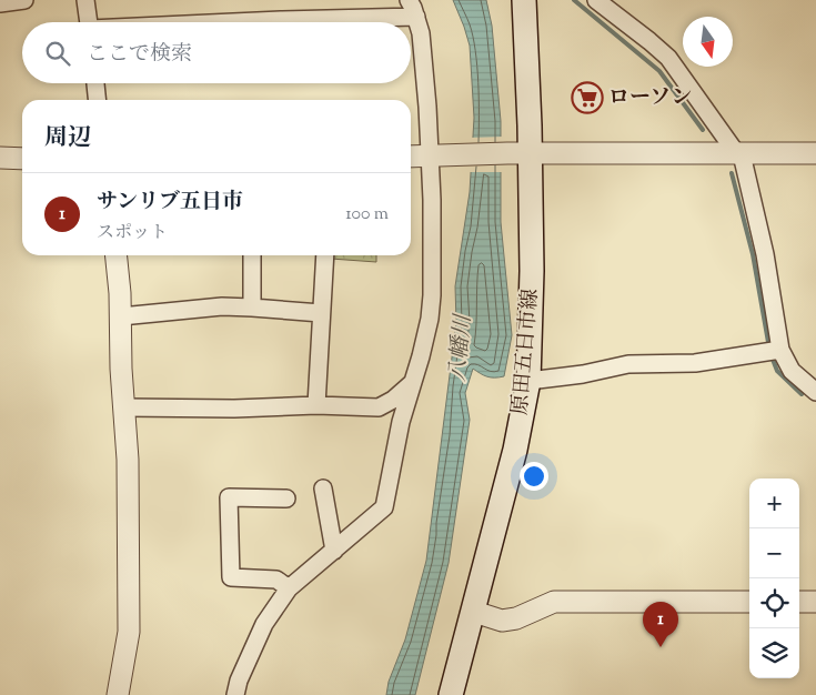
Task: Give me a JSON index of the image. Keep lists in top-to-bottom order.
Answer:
{
  "streets": {
    "main road": ["原田五日市線"]
  },
  "water": ["八幡川"],
  "places": {
    "supermarket": ["ローソン"]
  },
  "north": "bottom",
  "page": {
    "search": "ここで検索",
    "heading": "周辺",
    "list": [
      {
        "mark": "1",
        "name": "サンリブ五日市",
        "note": "スポット",
        "value": "100 m"
      }
    ],
    "map_buttons": ["+", "−"],
    "pins": "1"
  }
}
